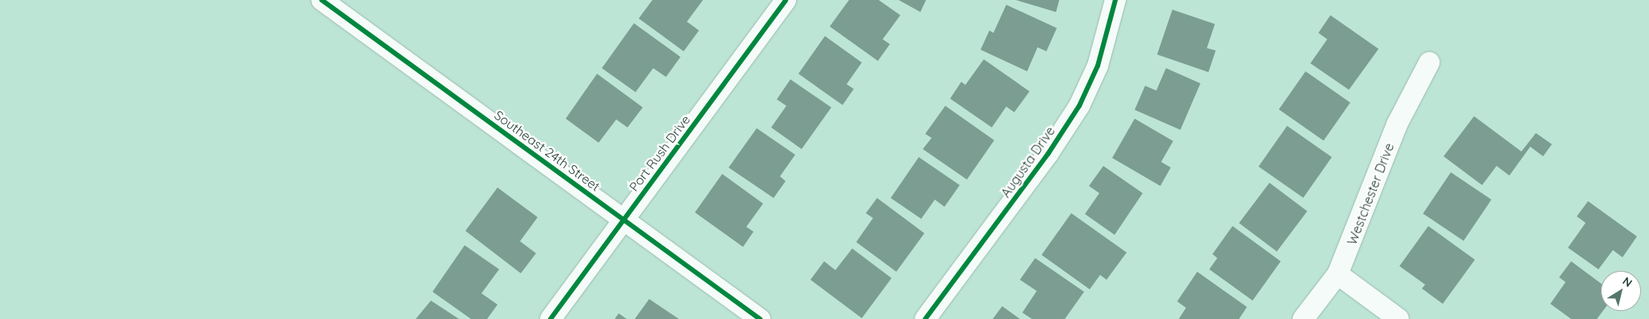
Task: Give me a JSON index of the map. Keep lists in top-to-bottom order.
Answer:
{
  "streets": {
    "street": [
      "Southeast 24th Street",
      "Port Rush Drive",
      "Augusta Drive",
      "Westchester Drive"
    ]
  },
  "crossings": [
    ["Southeast 24th Street", "Port Rush Drive"]
  ],
  "north": "top right"
}
